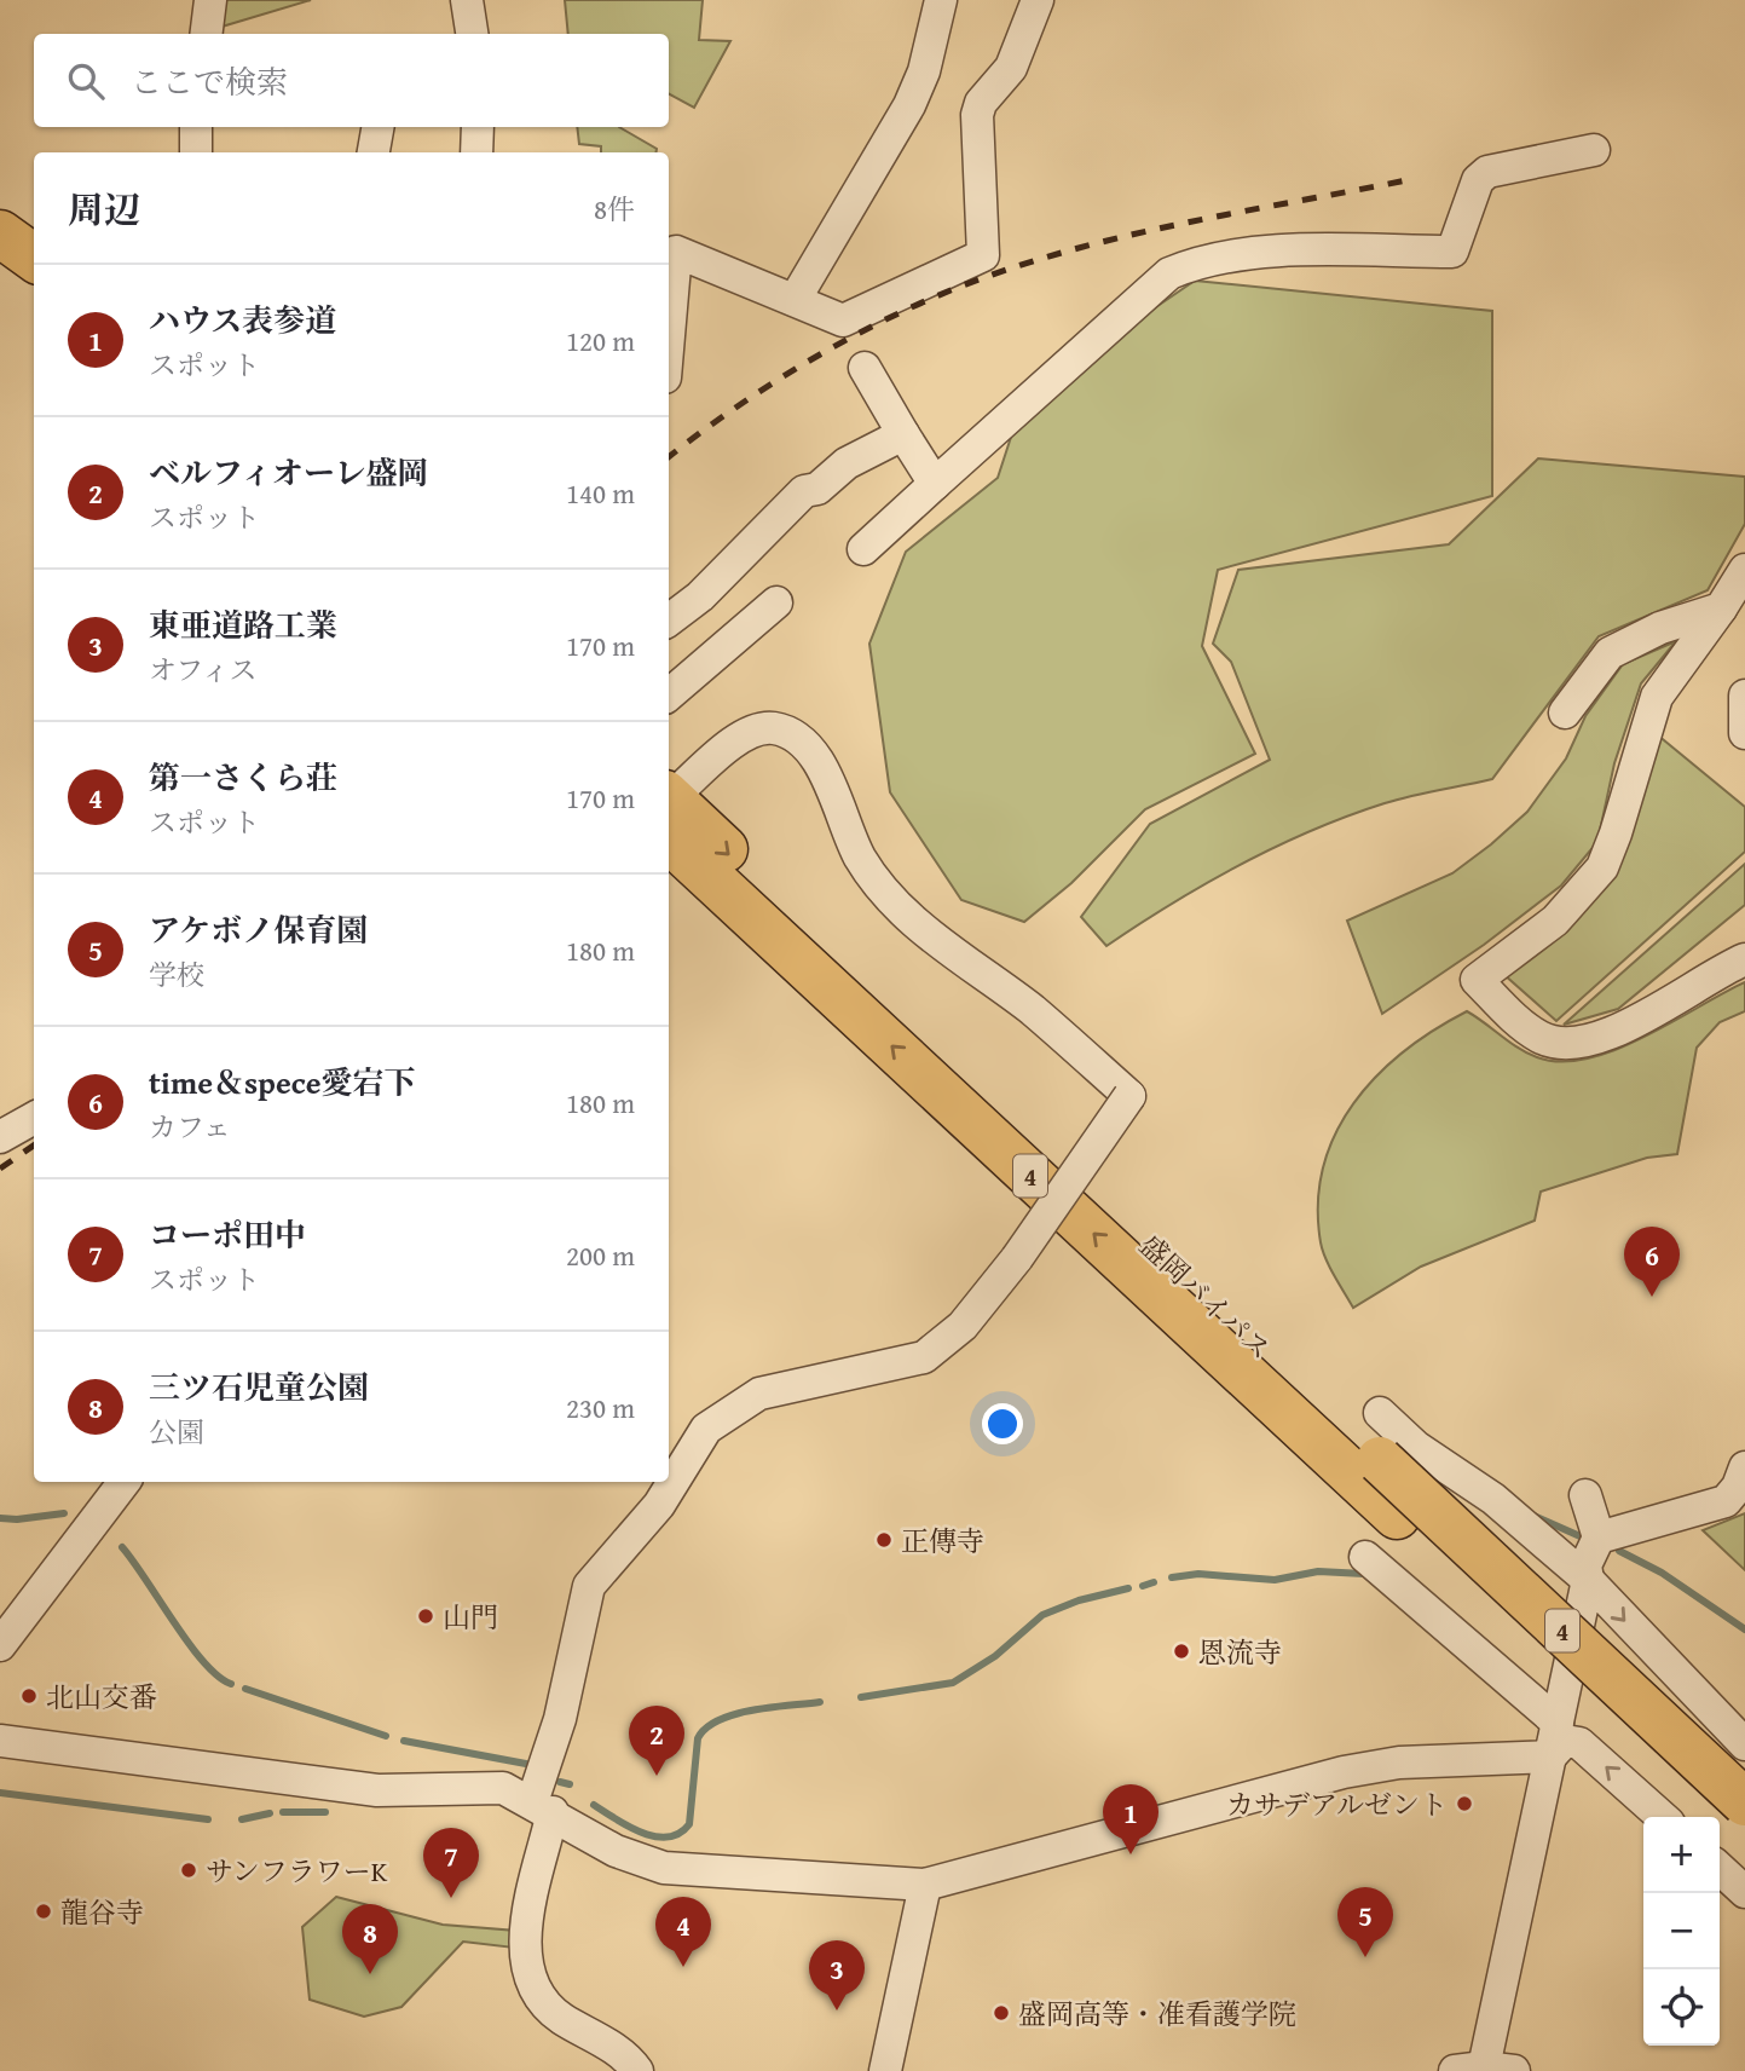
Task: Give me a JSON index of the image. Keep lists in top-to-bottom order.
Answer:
{
  "streets": {
    "highway": ["4", "盛岡バイパス"]
  },
  "places": [
    "正傳寺",
    "山門",
    "恩流寺",
    "北山交番",
    "カサデアルゼント",
    "サンフラワーK",
    "龍谷寺",
    "盛岡高等・准看護学院"
  ],
  "page": {
    "search": "ここで検索",
    "heading": ["周辺", "8件"],
    "list": [
      {
        "mark": "1",
        "name": "ハウス表参道",
        "note": "スポット",
        "value": "120 m"
      },
      {
        "mark": "2",
        "name": "ベルフィオーレ盛岡",
        "note": "スポット",
        "value": "140 m"
      },
      {
        "mark": "3",
        "name": "東亜道路工業",
        "note": "オフィス",
        "value": "170 m"
      },
      {
        "mark": "4",
        "name": "第一さくら荘",
        "note": "スポット",
        "value": "170 m"
      },
      {
        "mark": "5",
        "name": "アケボノ保育園",
        "note": "学校",
        "value": "180 m"
      },
      {
        "mark": "6",
        "name": "time＆spece愛宕下",
        "note": "カフェ",
        "value": "180 m"
      },
      {
        "mark": "7",
        "name": "コーポ田中",
        "note": "スポット",
        "value": "200 m"
      },
      {
        "mark": "8",
        "name": "三ツ石児童公園",
        "note": "公園",
        "value": "230 m"
      }
    ],
    "pins": [
      "6",
      "2",
      "1",
      "7",
      "5",
      "4",
      "8",
      "3"
    ],
    "map_buttons": ["+", "−"]
  }
}
